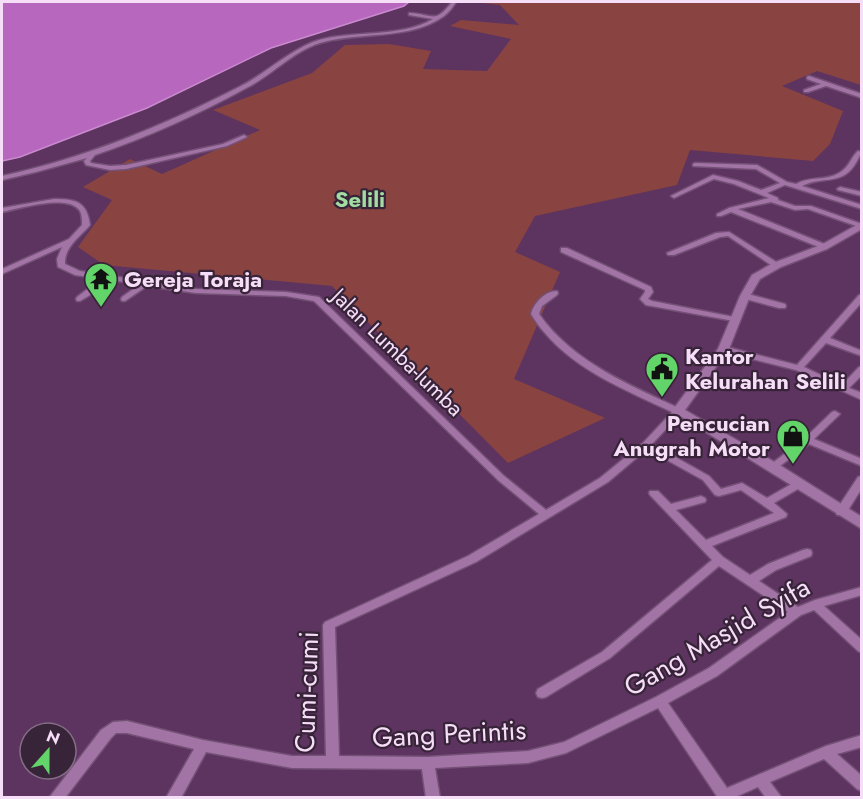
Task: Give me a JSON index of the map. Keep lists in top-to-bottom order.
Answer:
{
  "streets": {
    "street": [
      "Jalan Lumba-lumba",
      "Gang Masjid Syifa",
      "Cumi-cumi",
      "Gang Perintis"
    ]
  },
  "crossings": [
    ["Jalan Lumba-lumba", "Cumi-cumi"],
    ["Gang Masjid Syifa", "Gang Perintis"],
    ["Cumi-cumi", "Gang Perintis"]
  ],
  "districts": ["Selili"],
  "places": {
    "temple": ["Gereja Toraja"],
    "public building": ["Kantor Kelurahan Selili"],
    "shop": ["Pencucian Anugrah Motor"]
  },
  "north": "top"
}
